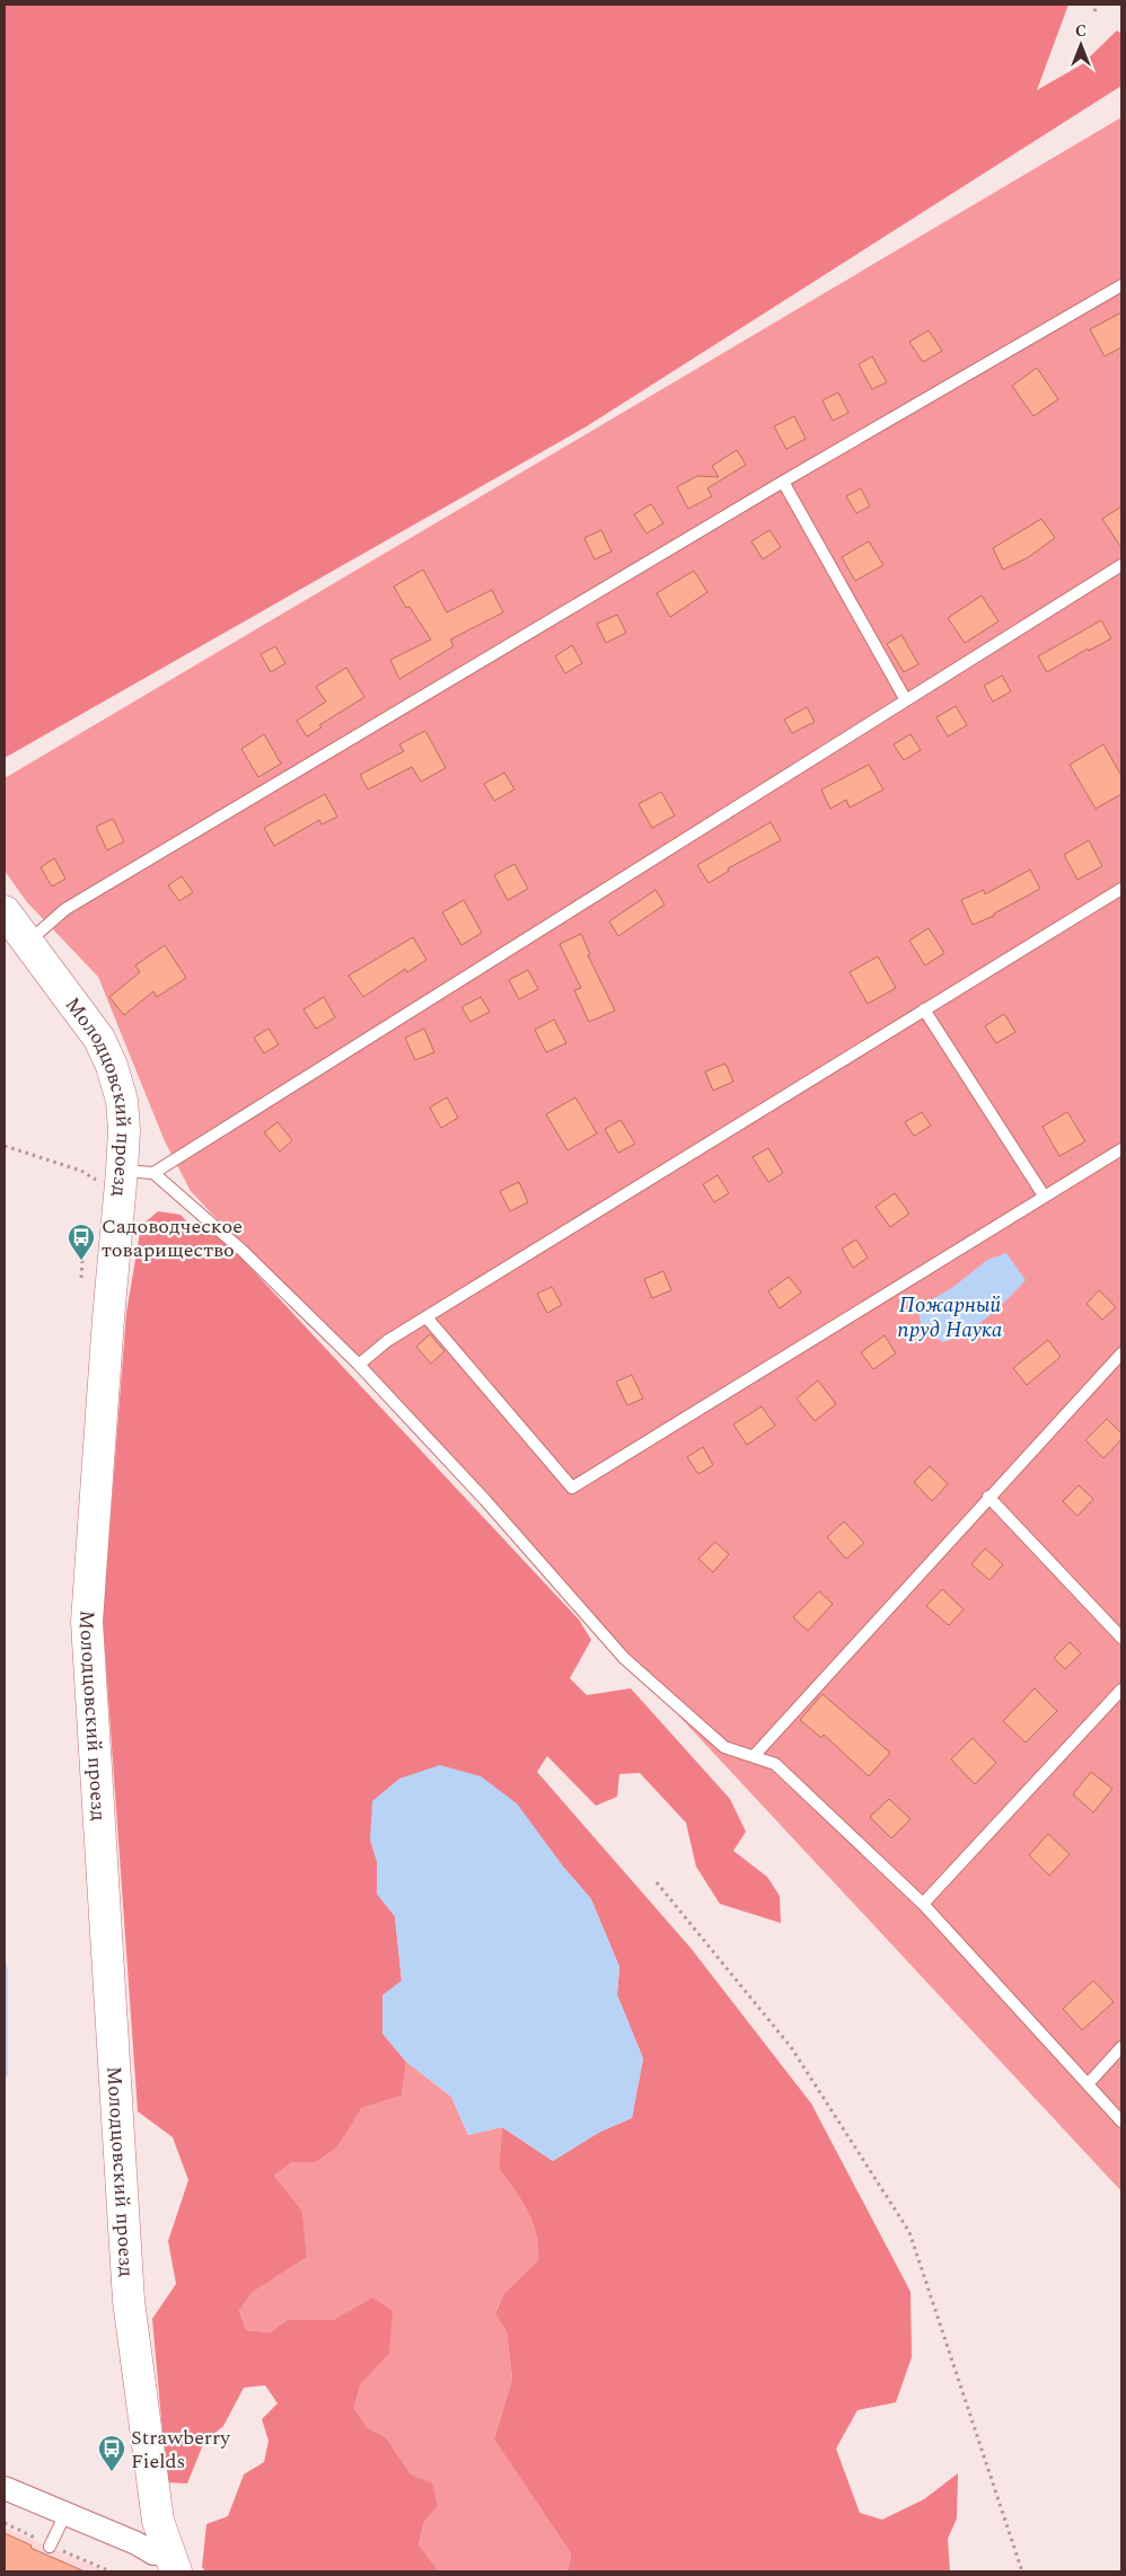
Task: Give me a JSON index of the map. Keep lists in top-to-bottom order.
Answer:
{
  "streets": {
    "street": ["Молодцовский проезд"]
  },
  "water": ["Пожарный пруд Наука"],
  "places": {
    "bus stop": ["Садоводческое товарищество", "Strawberry Fields"]
  },
  "north": "top"
}
